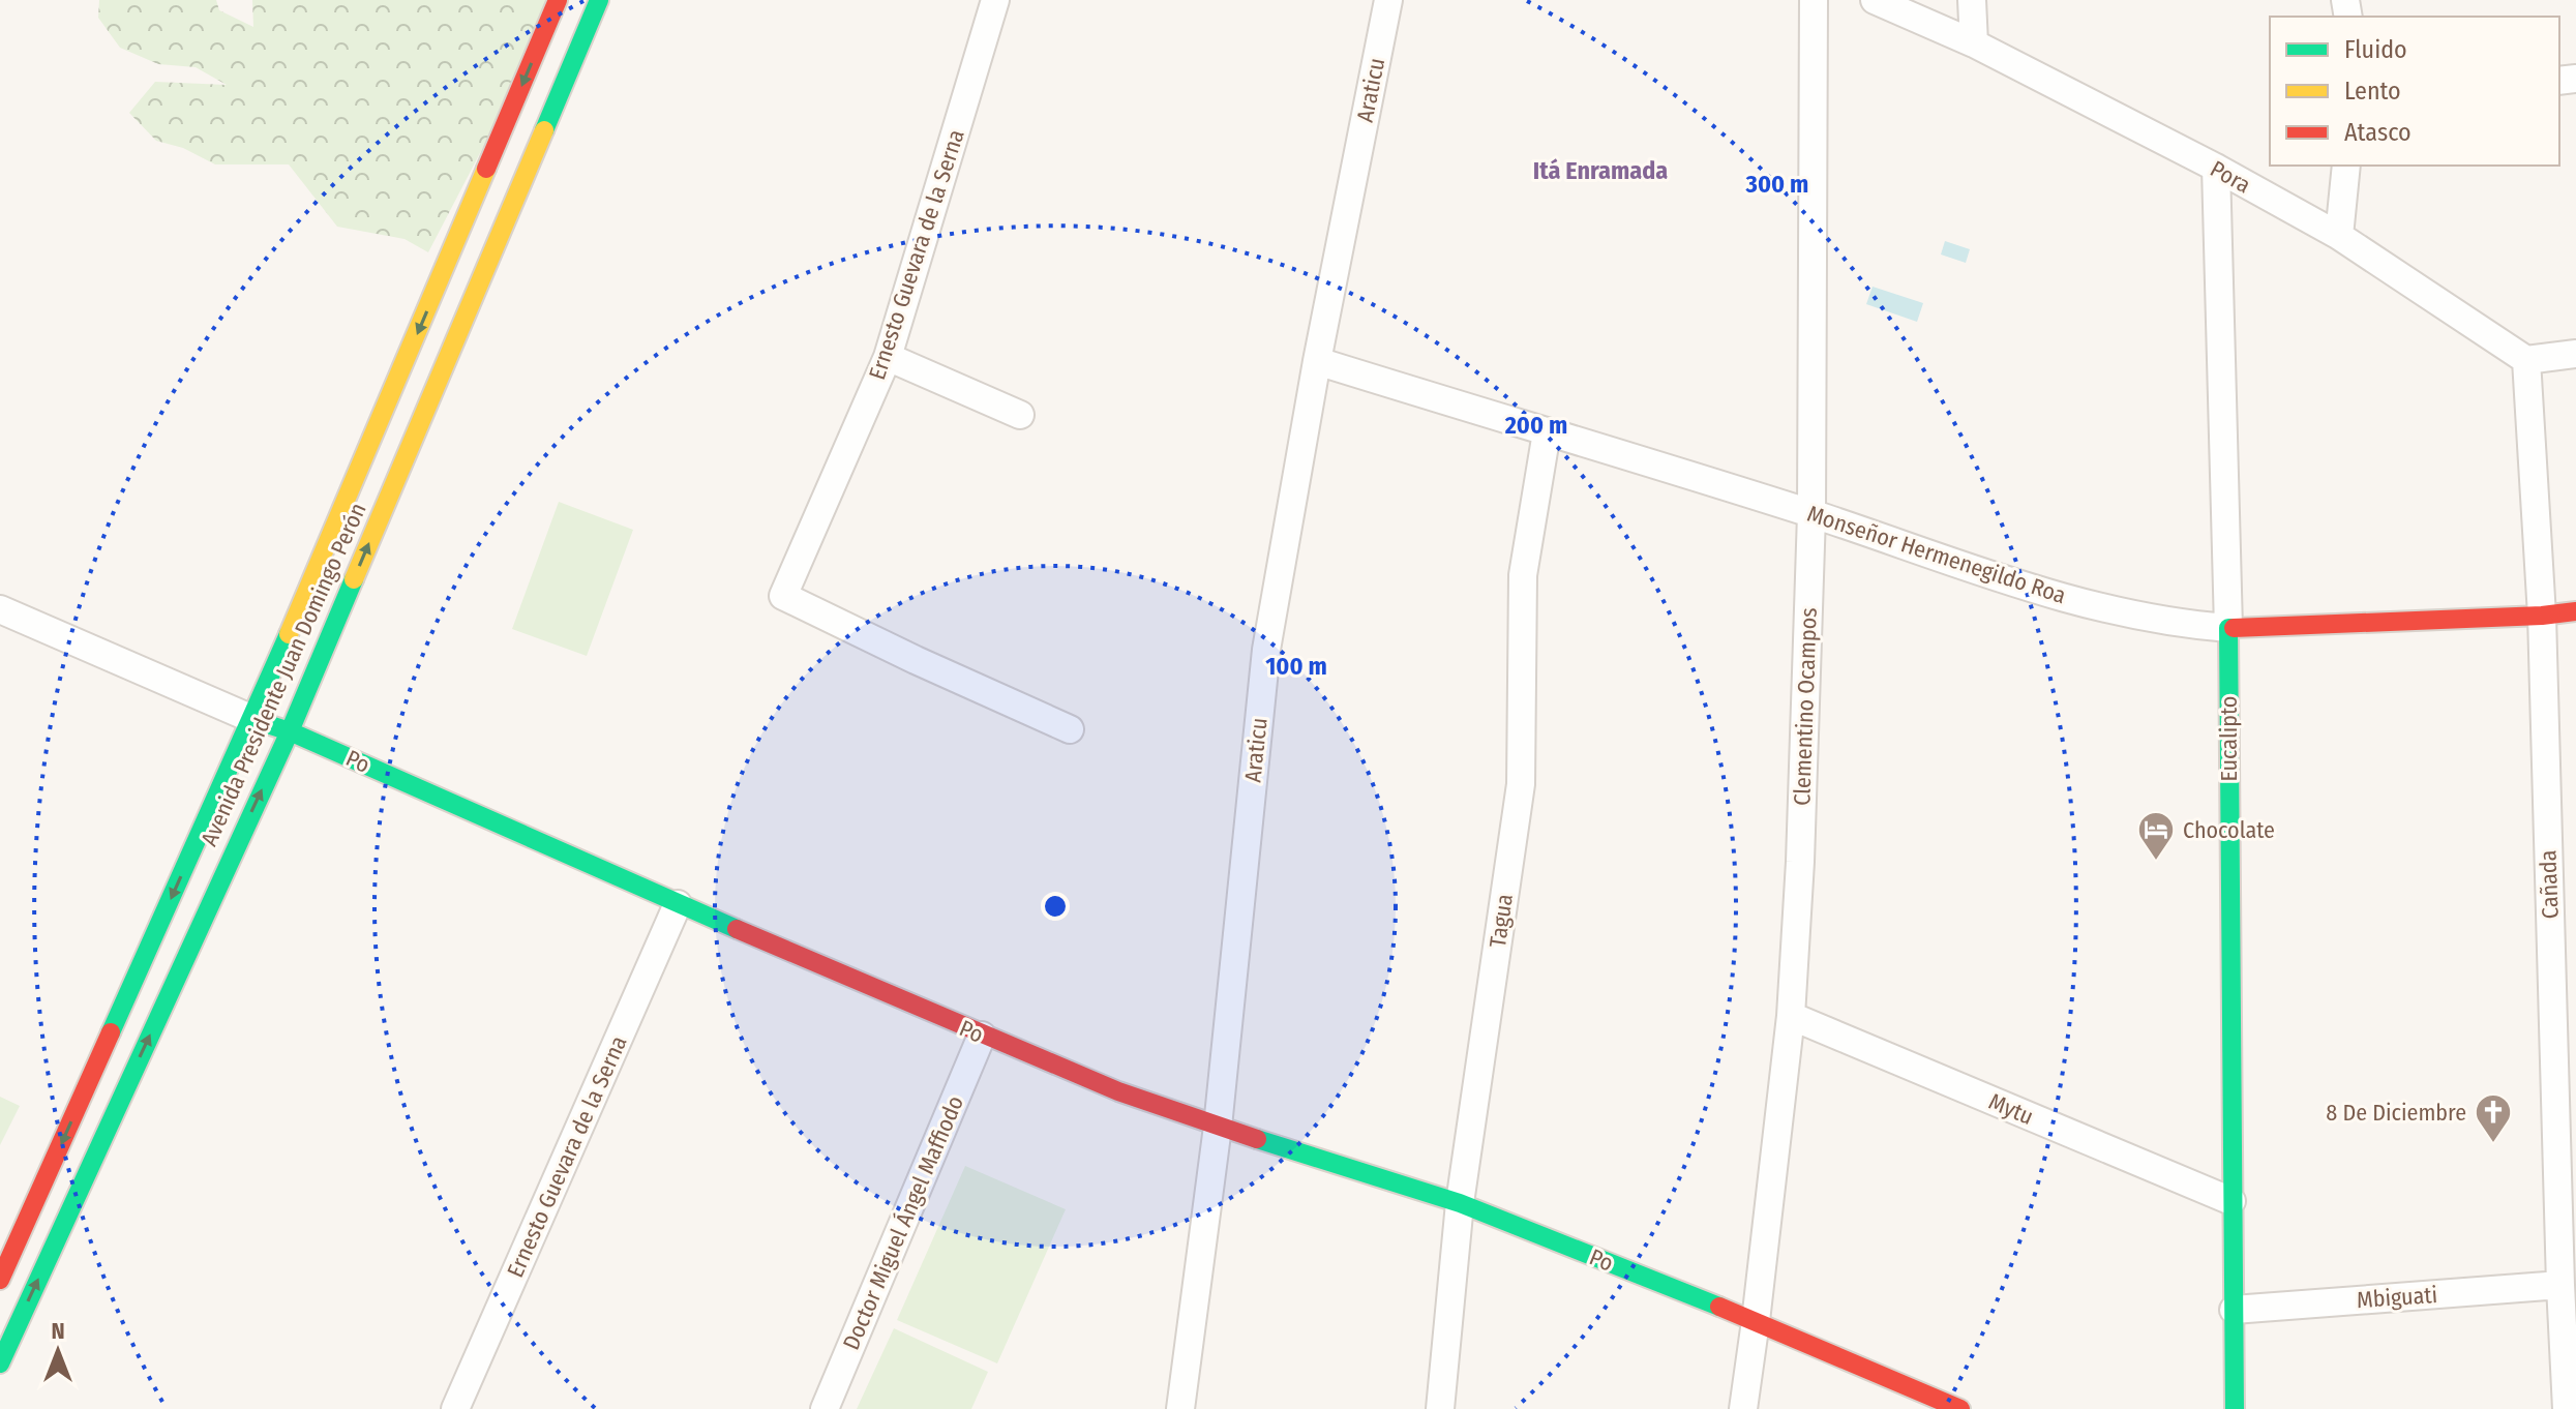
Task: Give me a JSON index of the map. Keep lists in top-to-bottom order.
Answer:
{
  "streets": {
    "street": [
      "Araticu",
      "Pora",
      "Ernesto Guevara de la Serna",
      "Monseñor Hermenegildo Roa",
      "Avenida Presidente Juan Domingo Perón",
      "Clementino Ocampos",
      "Eucalipto",
      "Po",
      "Cañada",
      "Tagua",
      "Mytu",
      "Doctor Miguel Ángel Maffiodo",
      "Mbiguati"
    ]
  },
  "crossings": [
    ["Araticu", "Monseñor Hermenegildo Roa"],
    ["Araticu", "Po"],
    ["Pora", "Eucalipto"],
    ["Pora", "Cañada"],
    ["Ernesto Guevara de la Serna", "Po"],
    ["Monseñor Hermenegildo Roa", "Clementino Ocampos"],
    ["Monseñor Hermenegildo Roa", "Eucalipto"],
    ["Monseñor Hermenegildo Roa", "Cañada"],
    ["Monseñor Hermenegildo Roa", "Tagua"],
    ["Avenida Presidente Juan Domingo Perón", "Po"],
    ["Clementino Ocampos", "Po"],
    ["Clementino Ocampos", "Mytu"],
    ["Eucalipto", "Mytu"],
    ["Eucalipto", "Mbiguati"],
    ["Po", "Tagua"],
    ["Po", "Doctor Miguel Ángel Maffiodo"],
    ["Cañada", "Mbiguati"]
  ],
  "districts": ["Itá Enramada"],
  "places": {
    "hotel": ["Chocolate"],
    "church": ["8 De Diciembre"]
  },
  "legend": ["Fluido", "Lento", "Atasco"],
  "north": "top",
  "rings": ["300 m", "200 m", "100 m"]
}
